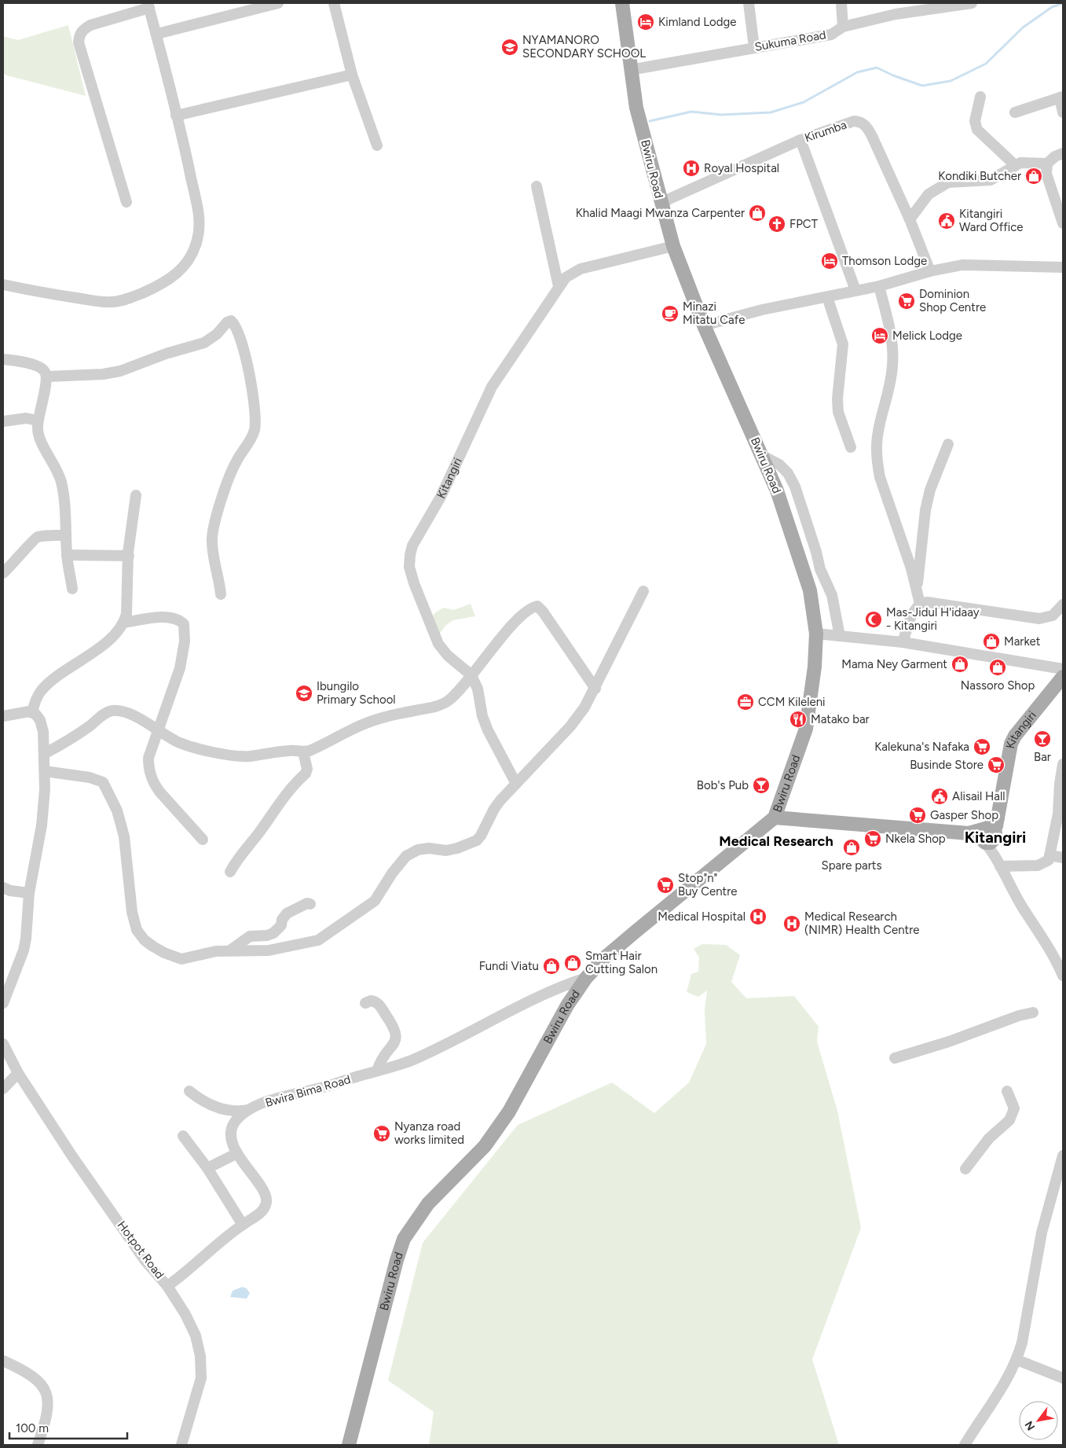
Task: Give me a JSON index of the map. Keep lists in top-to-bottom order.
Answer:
{
  "streets": {
    "main road": ["Bwiru Road", "Kitangiri"],
    "street": [
      "Sukuma Road",
      "Kirumba",
      "Bwira Bima Road",
      "Hotpot Road"
    ]
  },
  "crossings": [
    ["Sukuma Road", "Bwiru Road"],
    ["Kirumba", "Bwiru Road"],
    ["Bwiru Road", "Kitangiri"],
    ["Bwiru Road", "Bwira Bima Road"],
    ["Bwira Bima Road", "Hotpot Road"]
  ],
  "districts": ["Kitangiri", "Medical Research"],
  "places": {
    "hotel": ["Kimland Lodge", "Thomson Lodge", "Melick Lodge"],
    "school or university": ["NYAMANORO SECONDARY SCHOOL", "Ibungilo Primary School"],
    "hospital": ["Royal Hospital", "Medical Hospital", "Medical Research (NIMR) Health Centre"],
    "shop": [
      "Kondiki Butcher",
      "Khalid Maagi Mwanza Carpenter",
      "Market",
      "Mama Ney Garment",
      "Nassoro Shop",
      "Spare parts",
      "Smart Hair Cutting Salon",
      "Fundi Viatu"
    ],
    "public building": ["Kitangiri Ward Office", "Alisail Hall"],
    "church": ["FPCT"],
    "supermarket": [
      "Dominion Shop Centre",
      "Kalekuna's Nafaka",
      "Businde Store",
      "Gasper Shop",
      "Nkela Shop",
      "Stop\"n\" Buy Centre",
      "Nyanza road works limited"
    ],
    "cafe": ["Minazi Mitatu Cafe"],
    "mosque": ["Mas-Jidul H'idaay - Kitangiri"],
    "office": ["CCM Kileleni"],
    "restaurant": ["Matako bar"],
    "bar": ["Bar", "Bob's Pub"]
  },
  "scale_bar": "100 m",
  "north": "bottom left"
}
